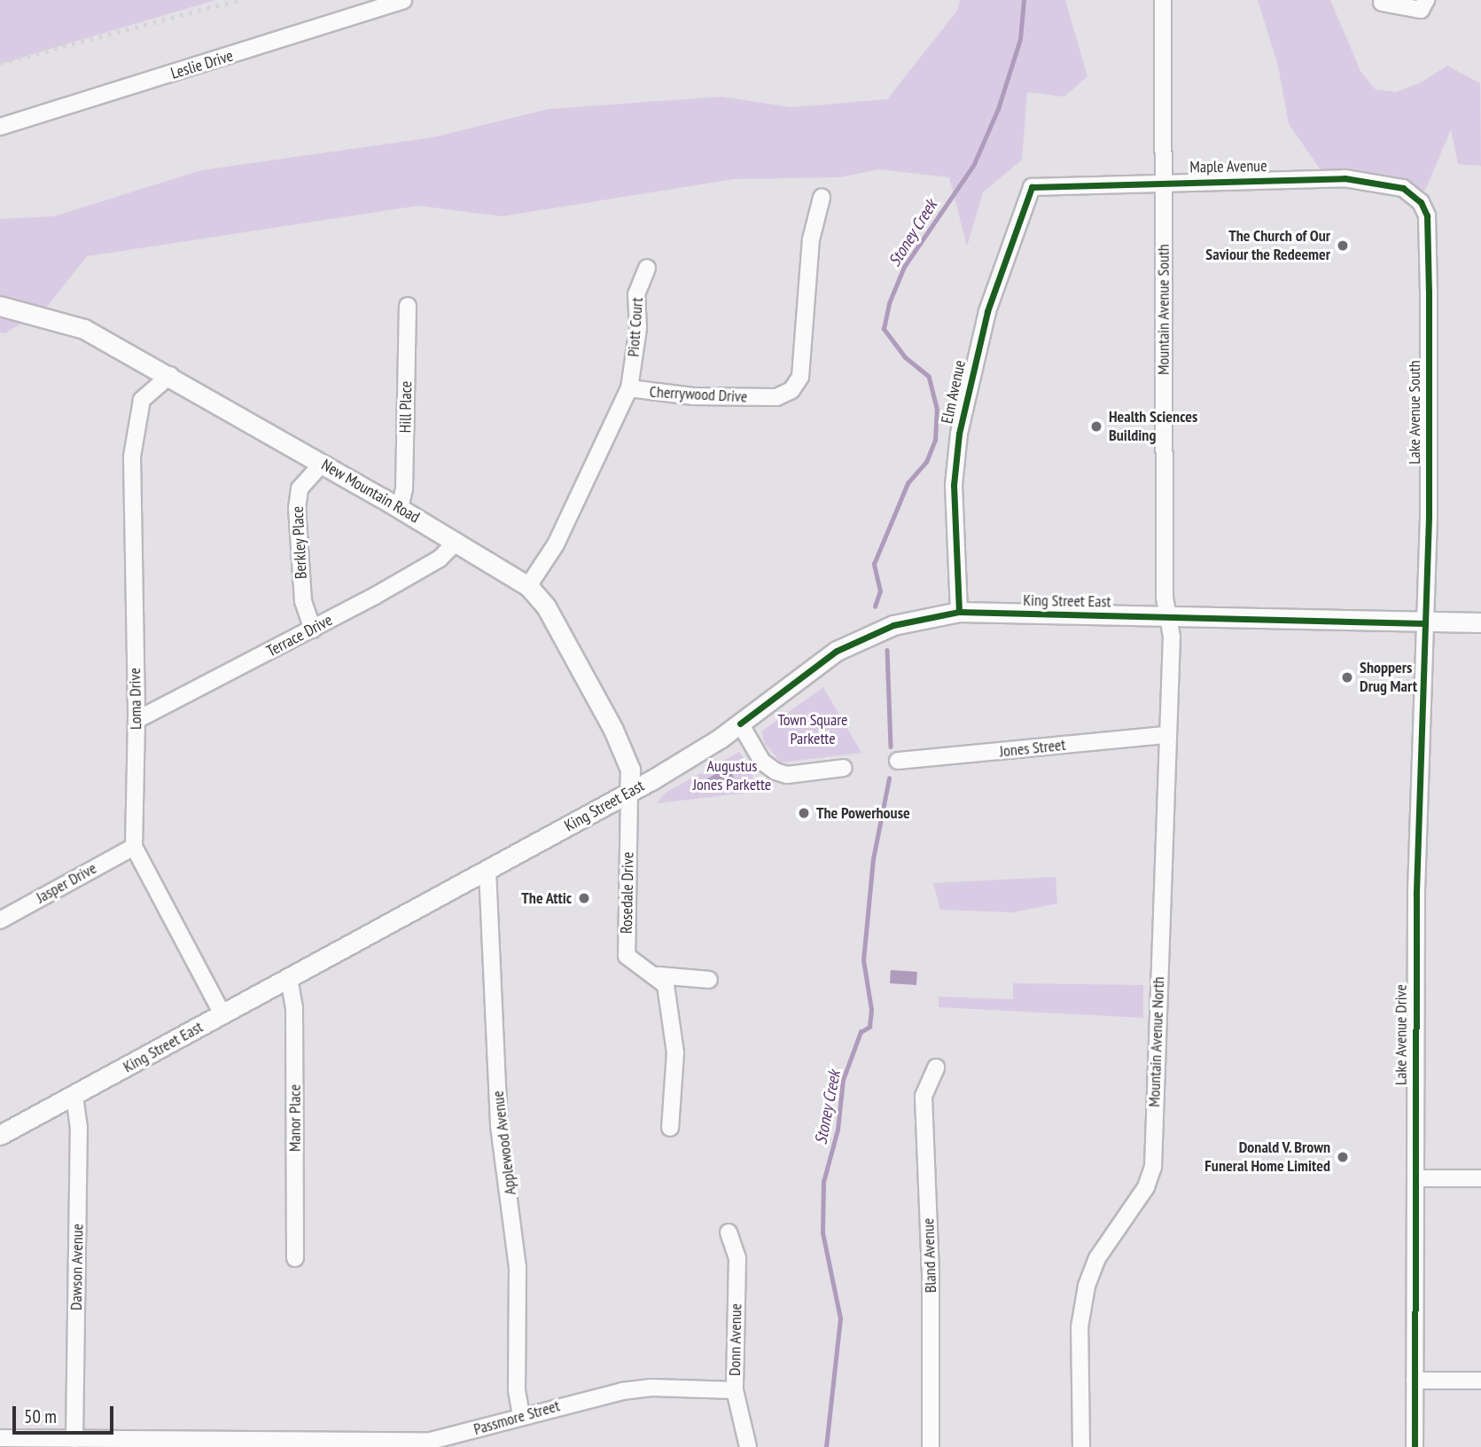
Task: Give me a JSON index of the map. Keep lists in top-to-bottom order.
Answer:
{
  "streets": {
    "main road": ["New Mountain Road", "King Street East"],
    "street": [
      "Leslie Drive",
      "Maple Avenue",
      "Mountain Avenue South",
      "Piott Court",
      "Elm Avenue",
      "Cherrywood Drive",
      "Hill Place",
      "Lake Avenue South",
      "Berkley Place",
      "Terrace Drive",
      "Loma Drive",
      "Jones Street",
      "Jasper Drive",
      "Rosedale Drive",
      "Lake Avenue Drive",
      "Mountain Avenue North",
      "Manor Place",
      "Applewood Avenue",
      "Bland Avenue",
      "Dawson Avenue",
      "Donn Avenue",
      "Passmore Street"
    ]
  },
  "crossings": [
    ["Maple Avenue", "Mountain Avenue South"],
    ["Maple Avenue", "Elm Avenue"],
    ["Maple Avenue", "Lake Avenue South"],
    ["Mountain Avenue South", "King Street East"],
    ["Mountain Avenue South", "Mountain Avenue North"],
    ["Piott Court", "Cherrywood Drive"],
    ["Elm Avenue", "King Street East"],
    ["Cherrywood Drive", "New Mountain Road"],
    ["Hill Place", "New Mountain Road"],
    ["Lake Avenue South", "King Street East"],
    ["Lake Avenue South", "Lake Avenue Drive"],
    ["New Mountain Road", "Berkley Place"],
    ["New Mountain Road", "King Street East"],
    ["New Mountain Road", "Terrace Drive"],
    ["New Mountain Road", "Loma Drive"],
    ["New Mountain Road", "Rosedale Drive"],
    ["Berkley Place", "Terrace Drive"],
    ["King Street East", "Loma Drive"],
    ["King Street East", "Rosedale Drive"],
    ["King Street East", "Lake Avenue Drive"],
    ["King Street East", "Mountain Avenue North"],
    ["King Street East", "Manor Place"],
    ["King Street East", "Applewood Avenue"],
    ["King Street East", "Dawson Avenue"],
    ["Terrace Drive", "Loma Drive"],
    ["Loma Drive", "Jasper Drive"],
    ["Jones Street", "Mountain Avenue North"],
    ["Applewood Avenue", "Passmore Street"],
    ["Dawson Avenue", "Passmore Street"],
    ["Donn Avenue", "Passmore Street"]
  ],
  "water": ["Stoney Creek"],
  "parks": ["Town Square Parkette", "Augustus Jones Parkette"],
  "places": [
    "The Church of Our Saviour the Redeemer",
    "Health Sciences Building",
    "Shoppers Drug Mart",
    "The Powerhouse",
    "The Attic",
    "Donald V. Brown Funeral Home Limited"
  ],
  "scale_bar": "50 m"
}
